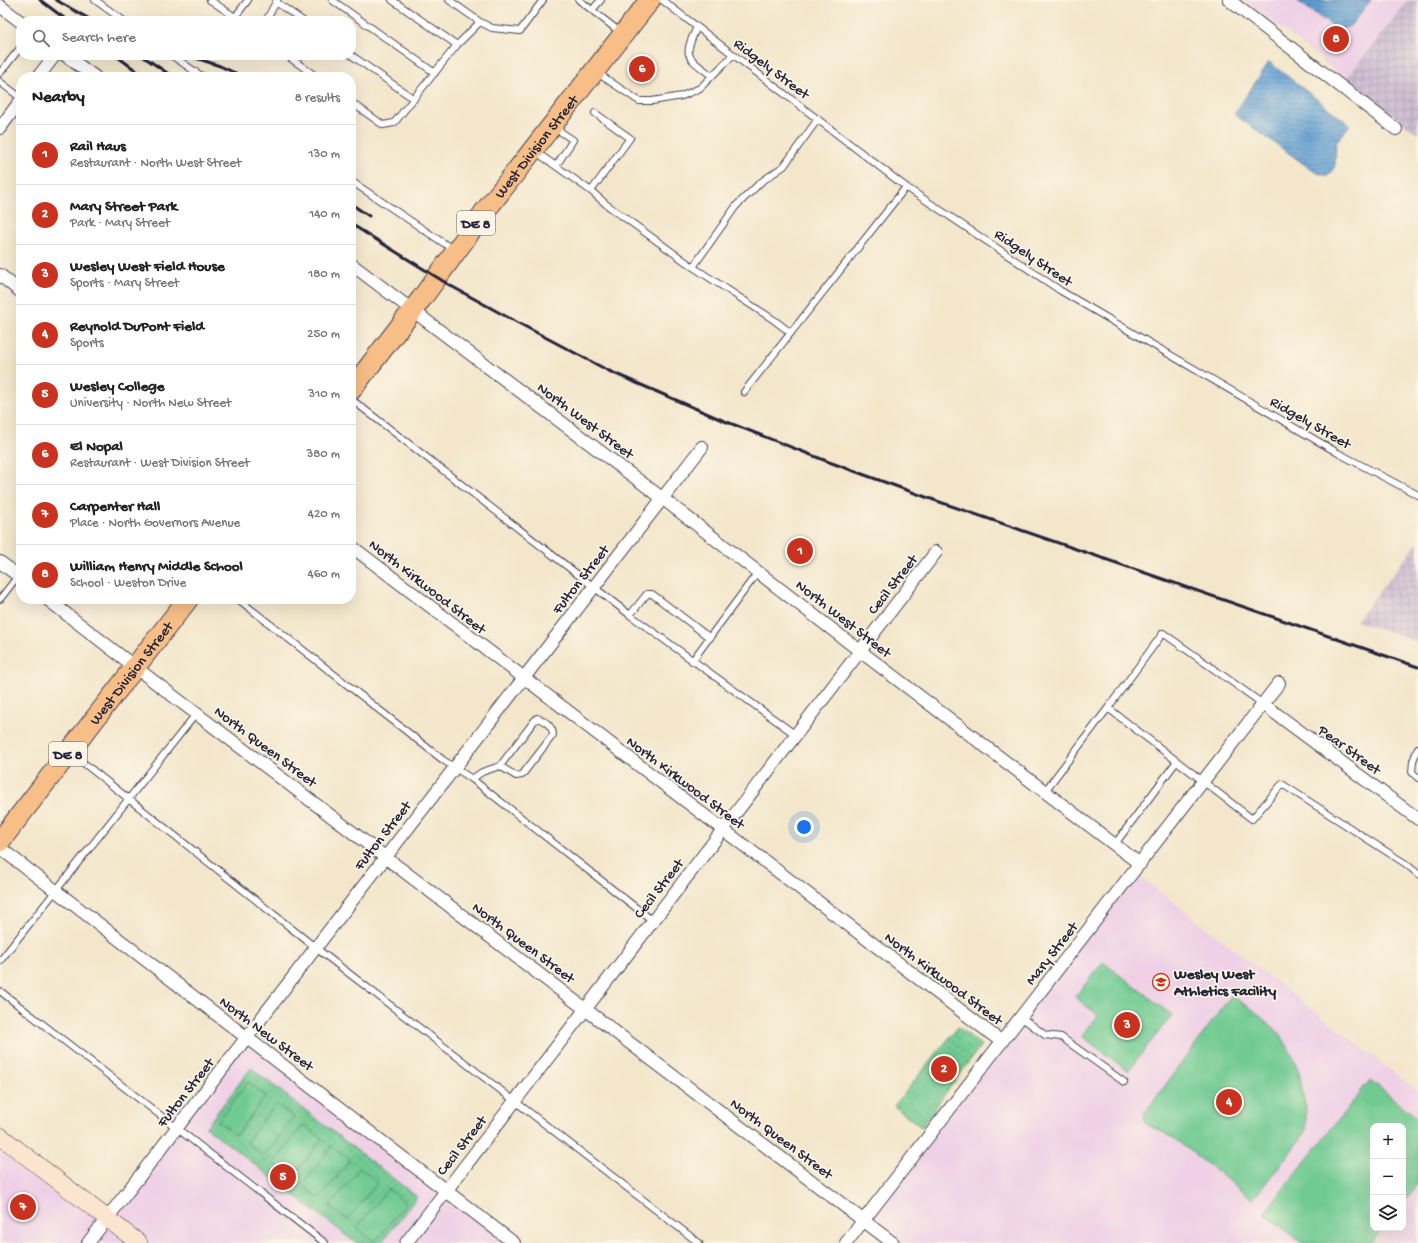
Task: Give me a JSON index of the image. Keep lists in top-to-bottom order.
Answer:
{
  "streets": {
    "highway": ["West Division Street", "DE 8"],
    "street": [
      "North West Street",
      "Fulton Street",
      "Cecil Street",
      "North Kirkwood Street",
      "North Queen Street",
      "Pear Street",
      "Mary Street",
      "North New Street"
    ],
    "lane": ["Ridgely Street"]
  },
  "crossings": [
    ["West Division Street", "North West Street"],
    ["West Division Street", "North Queen Street"],
    ["North West Street", "Fulton Street"],
    ["North West Street", "Cecil Street"],
    ["North West Street", "Mary Street"],
    ["Fulton Street", "North Kirkwood Street"],
    ["Fulton Street", "North Queen Street"],
    ["Fulton Street", "North New Street"],
    ["Cecil Street", "North Kirkwood Street"],
    ["Cecil Street", "North Queen Street"],
    ["Cecil Street", "North New Street"],
    ["North Kirkwood Street", "Mary Street"],
    ["North Queen Street", "Mary Street"],
    ["Pear Street", "Mary Street"]
  ],
  "places": {
    "school or university": ["Wesley West Athletics Facility"]
  },
  "page": {
    "search": "Search here",
    "pins": [
      "8",
      "6",
      "1",
      "3",
      "2",
      "4",
      "5",
      "7"
    ],
    "heading": ["Nearby", "8 results"],
    "list": [
      {
        "mark": "1",
        "name": "Rail Haus",
        "note": "Restaurant · North West Street",
        "value": "130 m"
      },
      {
        "mark": "2",
        "name": "Mary Street Park",
        "note": "Park · Mary Street",
        "value": "140 m"
      },
      {
        "mark": "3",
        "name": "Wesley West Field House",
        "note": "Sports · Mary Street",
        "value": "180 m"
      },
      {
        "mark": "4",
        "name": "Reynold DuPont Field",
        "note": "Sports",
        "value": "250 m"
      },
      {
        "mark": "5",
        "name": "Wesley College",
        "note": "University · North New Street",
        "value": "310 m"
      },
      {
        "mark": "6",
        "name": "El Nopal",
        "note": "Restaurant · West Division Street",
        "value": "380 m"
      },
      {
        "mark": "7",
        "name": "Carpenter Hall",
        "note": "Place · North Governors Avenue",
        "value": "420 m"
      },
      {
        "mark": "8",
        "name": "William Henry Middle School",
        "note": "School · Weston Drive",
        "value": "460 m"
      }
    ],
    "map_buttons": ["+", "−"]
  }
}
